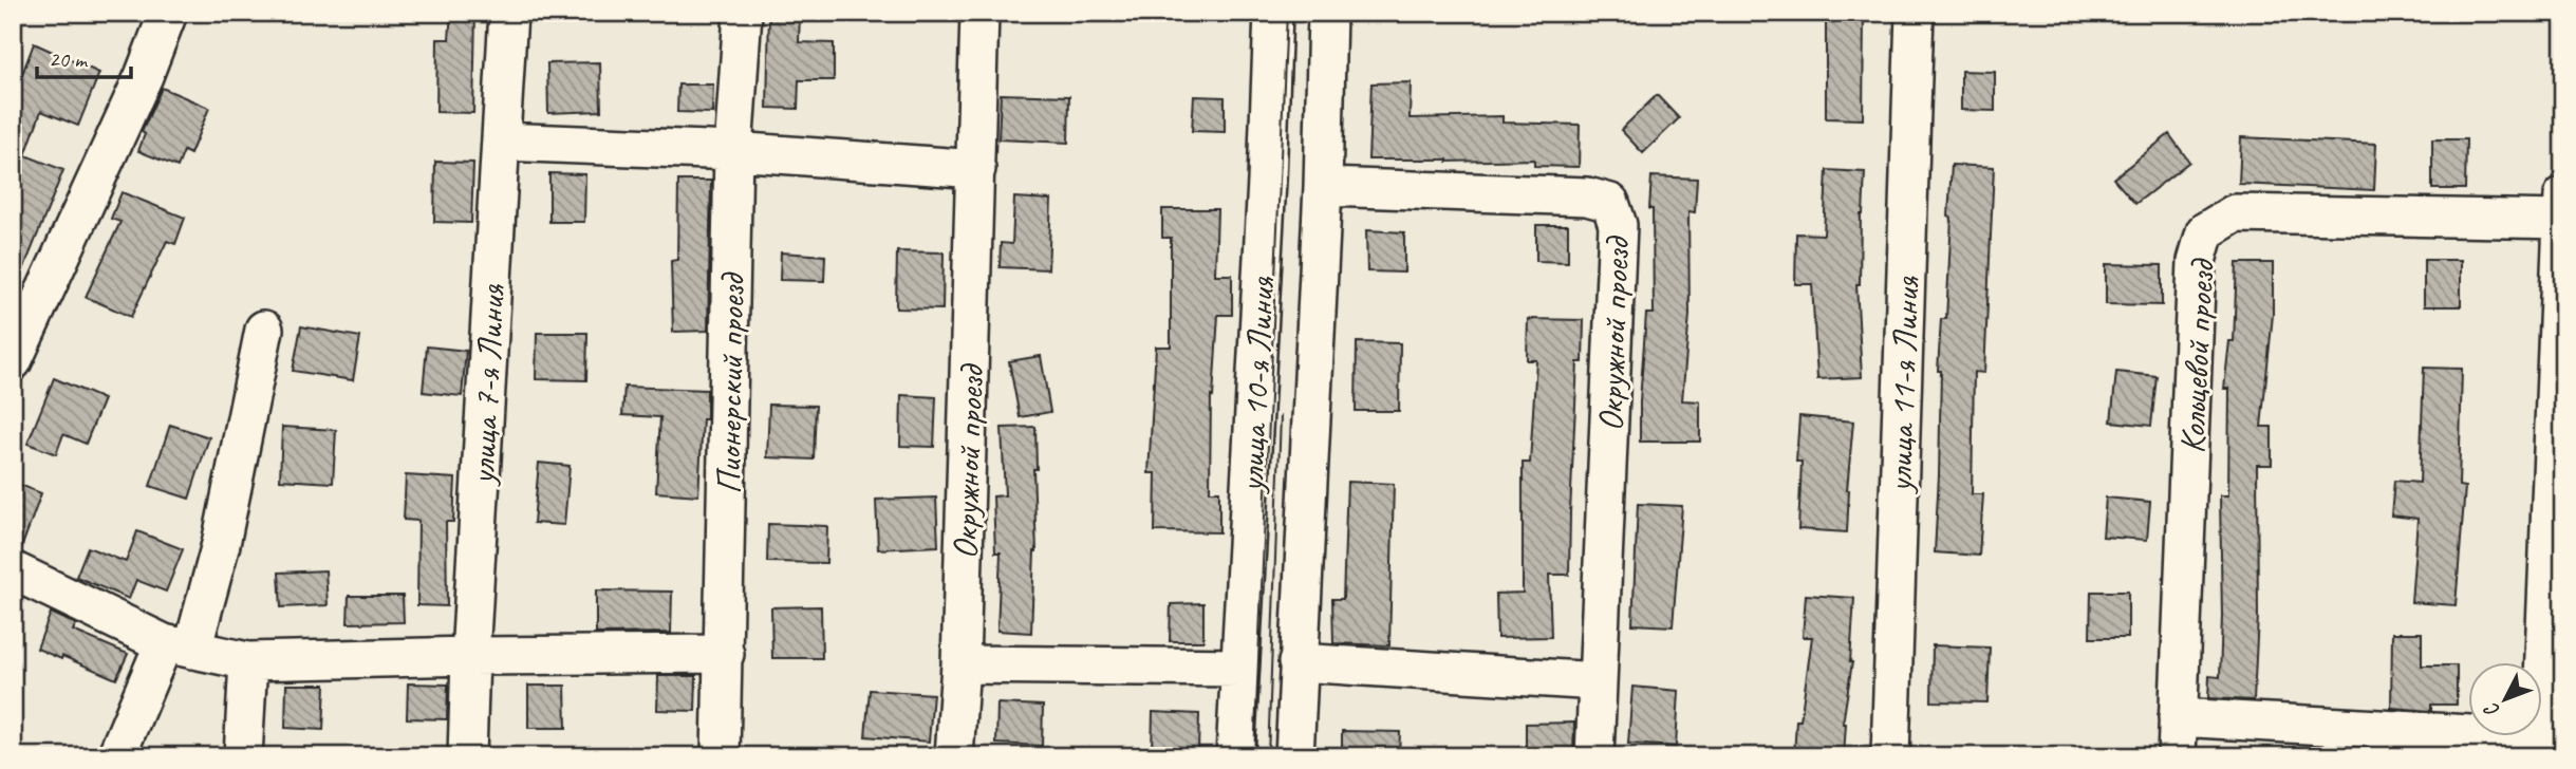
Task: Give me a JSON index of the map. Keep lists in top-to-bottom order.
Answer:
{
  "streets": {
    "lane": [
      "Окружной проезд",
      "Кольцевой проезд",
      "улица 7-я Линия",
      "Пионерский проезд",
      "улица 10-я Линия",
      "улица 11-я Линия"
    ]
  },
  "crossings": [
    ["Окружной проезд", "улица 10-я Линия"]
  ],
  "scale_bar": "20 m",
  "north": "bottom left"
}
